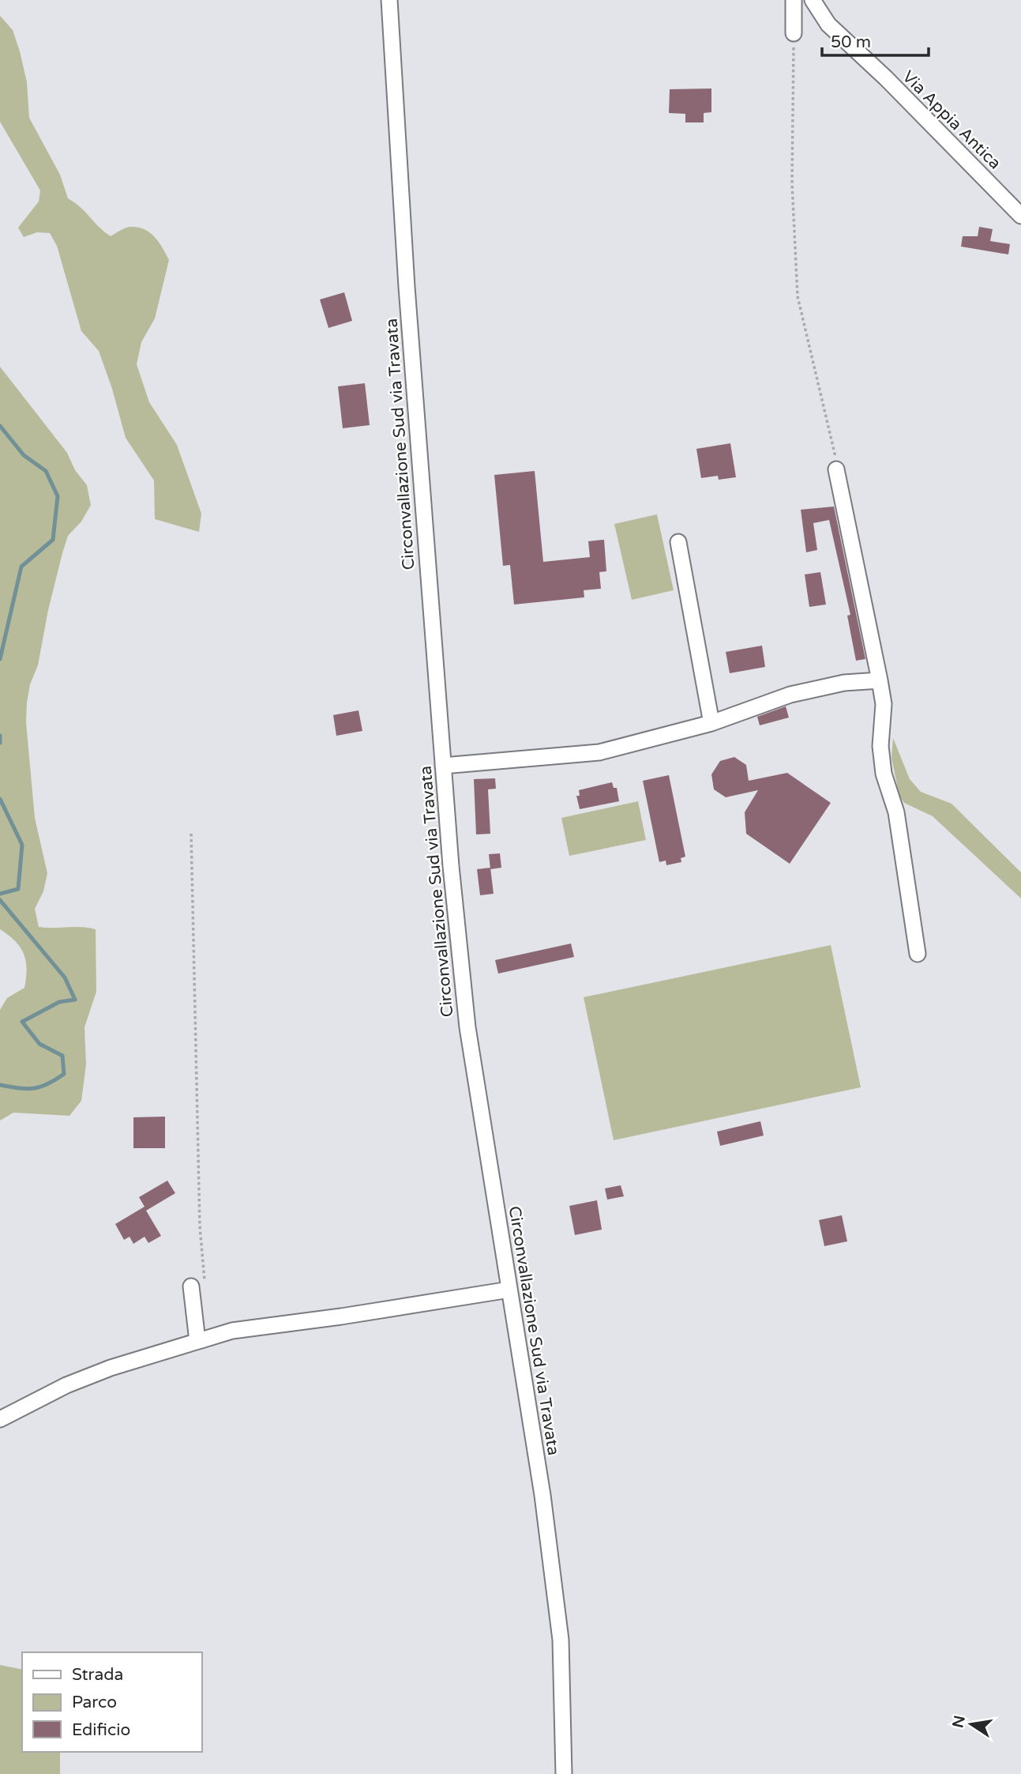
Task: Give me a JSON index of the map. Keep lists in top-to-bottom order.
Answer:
{
  "streets": {
    "street": ["Via Appia Antica", "Circonvallazione Sud via Travata"]
  },
  "legend": ["Strada", "Parco", "Edificio"],
  "scale_bar": "50 m",
  "north": "left"
}
